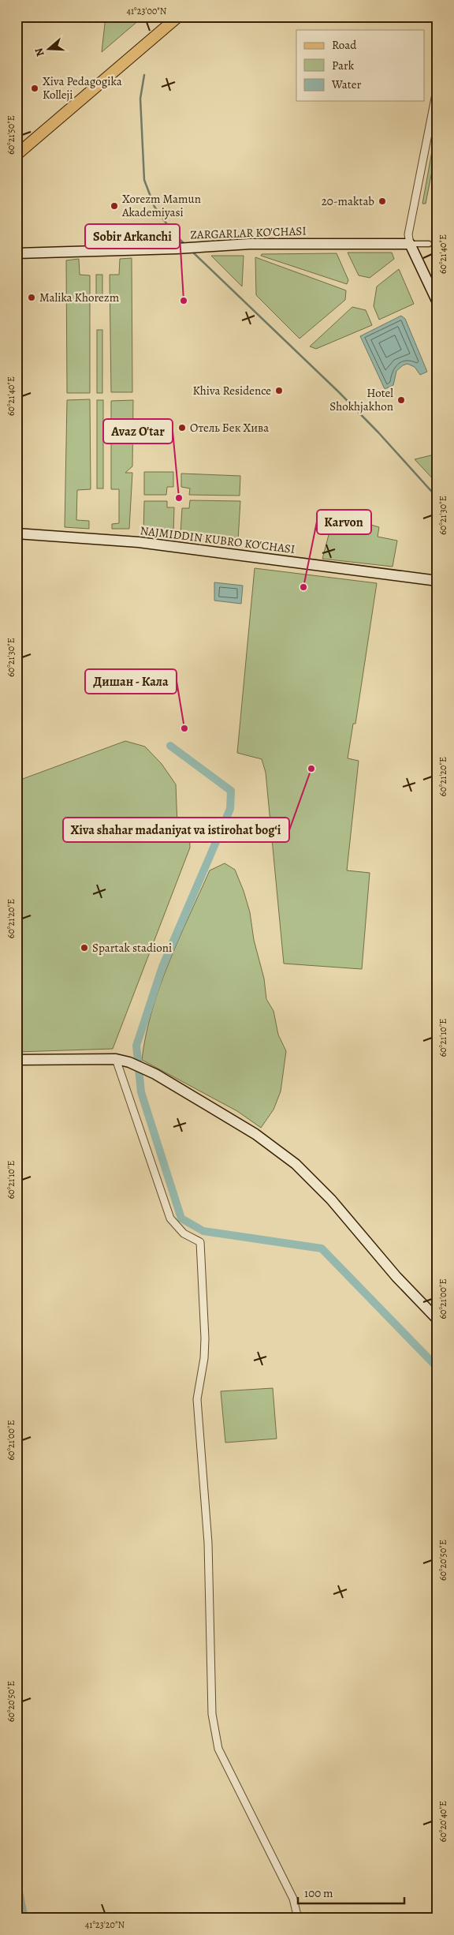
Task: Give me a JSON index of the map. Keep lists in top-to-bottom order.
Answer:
{
  "streets": {
    "main road": ["ZARGARLAR KO'CHASI", "NAJMIDDIN KUBRO KO'CHASI"]
  },
  "places": [
    "Xiva Pedagogika Kolleji",
    "20-maktab",
    "Xorezm Mamun Akademiyasi",
    "Malika Khorezm",
    "Sobir Arkanchi",
    "Khiva Residence",
    "Hotel Shokhjakhon",
    "Отель Бек Хива",
    "Avaz O'tar",
    "Karvon",
    "Дишан - Кала",
    "Xiva shahar madaniyat va istirohat bogʻi",
    "Spartak stadioni"
  ],
  "legend": ["Road", "Park", "Water"],
  "scale_bar": "100 m",
  "north": "left",
  "coordinates": [
    "41°23'00\"N",
    "60°21'50\"E",
    "60°21'40\"E",
    "60°21'30\"E",
    "60°21'20\"E",
    "60°21'10\"E",
    "60°21'00\"E",
    "60°20'50\"E",
    "60°20'40\"E",
    "41°23'20\"N"
  ]
}
